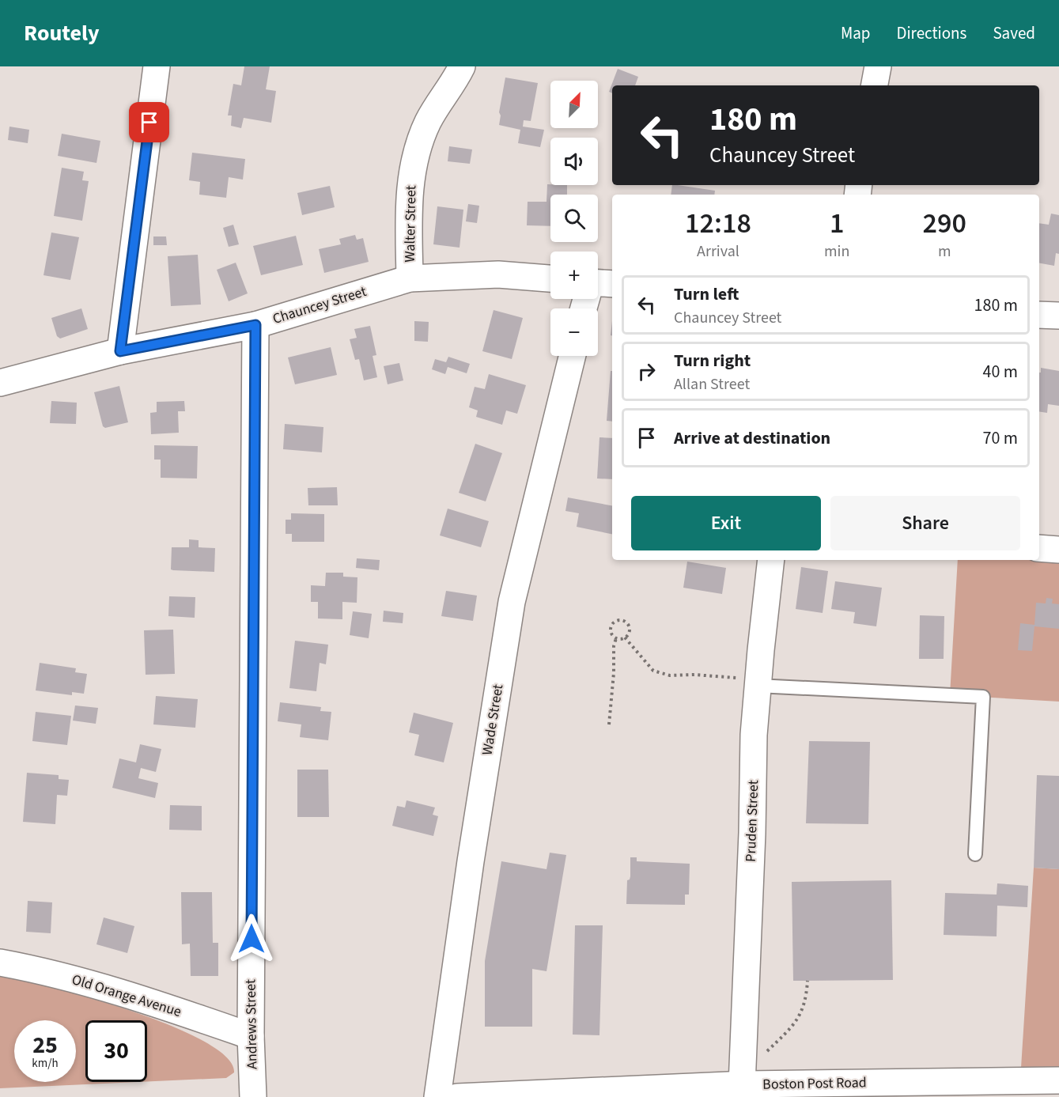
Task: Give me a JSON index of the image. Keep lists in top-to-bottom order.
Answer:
{
  "streets": {
    "street": [
      "Walter Street",
      "Chauncey Street",
      "Wade Street",
      "Pruden Street",
      "Old Orange Avenue",
      "Andrews Street",
      "Boston Post Road"
    ]
  },
  "crossings": [
    ["Walter Street", "Chauncey Street"],
    ["Chauncey Street", "Andrews Street"],
    ["Pruden Street", "Boston Post Road"],
    ["Old Orange Avenue", "Andrews Street"]
  ],
  "north": "top right",
  "page": {
    "header": "Routely",
    "nav": ["Map", "Directions", "Saved"],
    "map_buttons": ["+", "−"],
    "turn": ["180 m", "Chauncey Street"],
    "eta": [
      "12:18",
      "Arrival",
      "1",
      "min",
      "290",
      "m"
    ],
    "list": [
      {
        "name": "Turn left",
        "note": "Chauncey Street",
        "value": "180 m"
      },
      {
        "name": "Turn right",
        "note": "Allan Street",
        "value": "40 m"
      },
      {
        "name": "Arrive at destination",
        "value": "70 m"
      }
    ],
    "buttons": ["Exit", "Share"],
    "speed": "25 km/h",
    "limit": "30"
  }
}
